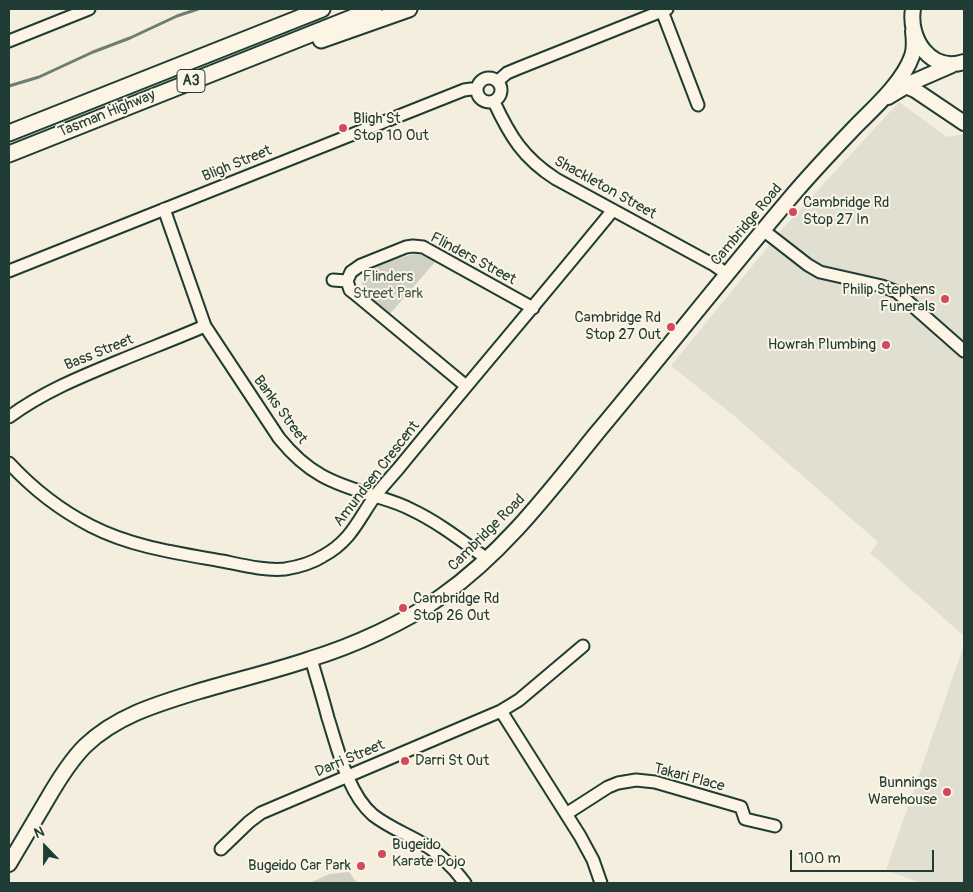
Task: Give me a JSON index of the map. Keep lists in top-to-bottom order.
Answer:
{
  "streets": {
    "highway": ["A3", "Tasman Highway"],
    "main road": ["Cambridge Road"],
    "street": [
      "Bligh Street",
      "Shackleton Street",
      "Flinders Street",
      "Bass Street",
      "Banks Street",
      "Amundsen Crescent",
      "Darri Street",
      "Takari Place"
    ]
  },
  "crossings": [
    ["Bligh Street", "Shackleton Street"],
    ["Bligh Street", "Banks Street"],
    ["Shackleton Street", "Cambridge Road"],
    ["Shackleton Street", "Amundsen Crescent"],
    ["Cambridge Road", "Banks Street"],
    ["Flinders Street", "Amundsen Crescent"],
    ["Bass Street", "Banks Street"],
    ["Banks Street", "Amundsen Crescent"]
  ],
  "parks": ["Flinders Street Park"],
  "places": [
    "Bligh St Stop 10 Out",
    "Cambridge Rd Stop 27 In",
    "Philip Stephens Funerals",
    "Cambridge Rd Stop 27 Out",
    "Howrah Plumbing",
    "Cambridge Rd Stop 26 Out",
    "Darri St Out",
    "Bunnings Warehouse",
    "Bugeido Karate Dojo",
    "Bugeido Car Park"
  ],
  "scale_bar": "100 m",
  "north": "top"
}
